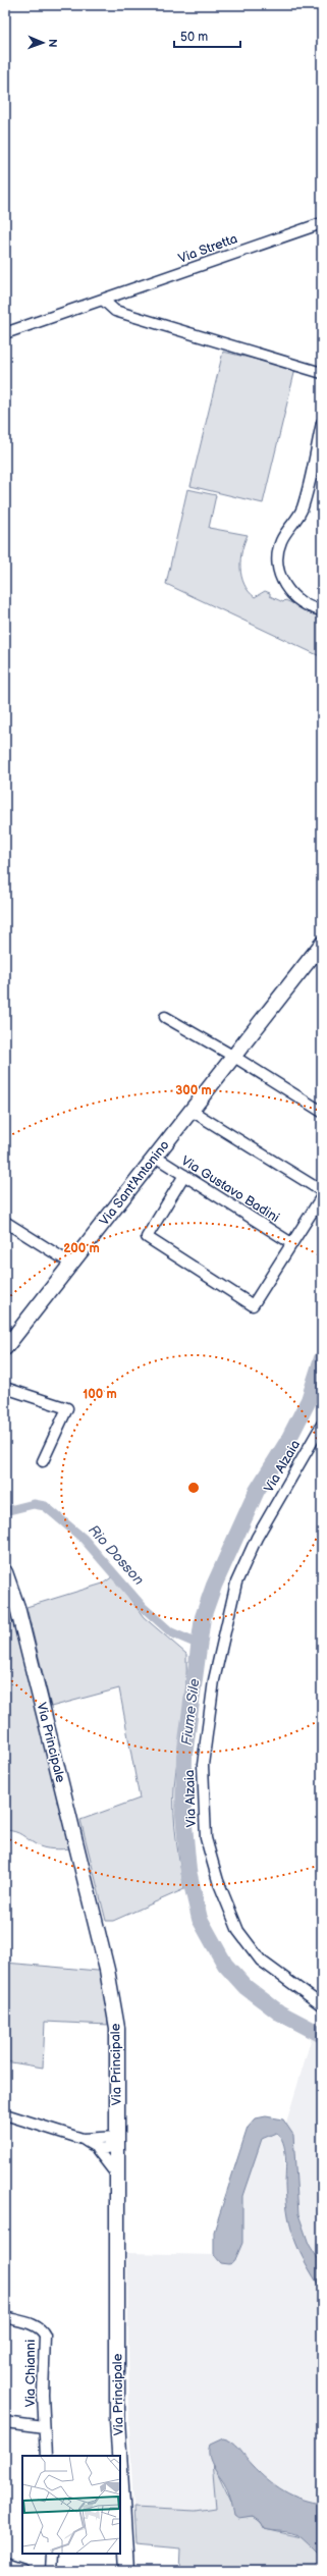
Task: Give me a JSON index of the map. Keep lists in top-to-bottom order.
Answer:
{
  "streets": {
    "main road": ["Via Sant'Antonino", "Via Principale"],
    "street": [
      "Via Stretta",
      "Via Gustavo Badini",
      "Via Alzaia",
      "Via Chianni"
    ]
  },
  "crossings": [
    ["Via Sant'Antonino", "Via Gustavo Badini"]
  ],
  "water": ["Rio Dosson", "Fiume Sile"],
  "scale_bar": "50 m",
  "north": "right",
  "rings": ["300 m", "200 m", "100 m"]
}
